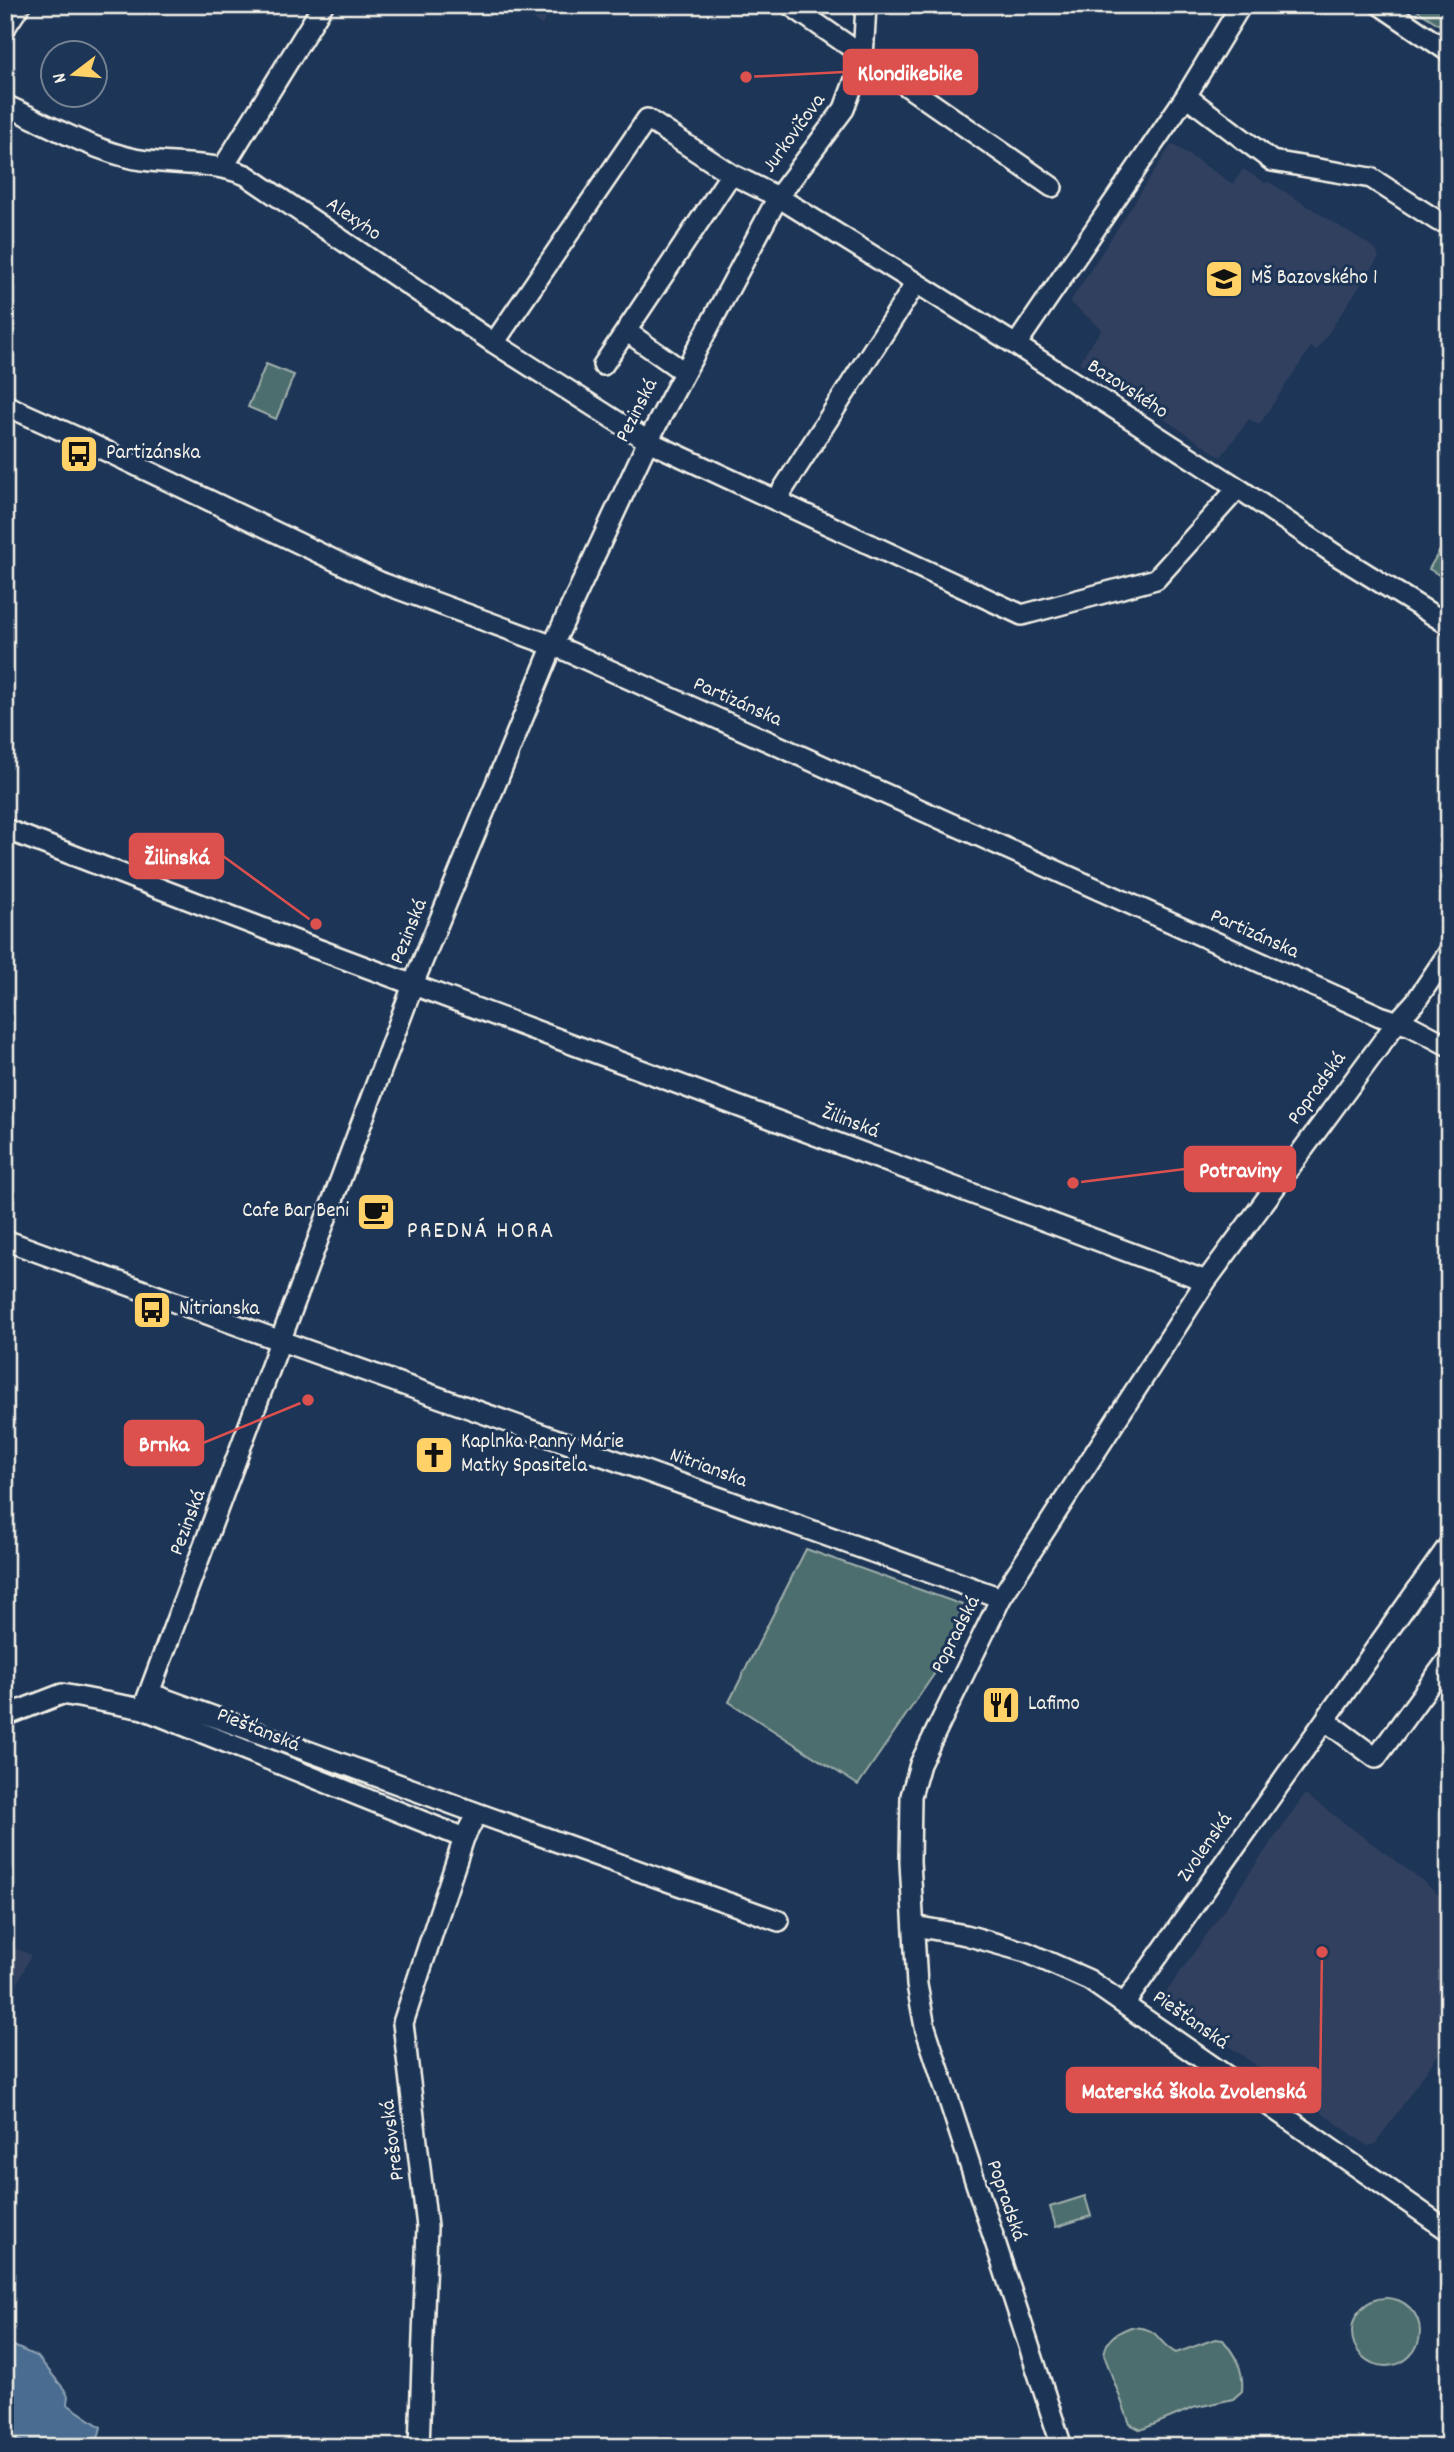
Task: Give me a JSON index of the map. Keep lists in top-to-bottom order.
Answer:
{
  "streets": {
    "street": [
      "Jurkovičova",
      "Alexyho",
      "Bazovského",
      "Pezinská",
      "Partizánska",
      "Popradská",
      "Žilinská",
      "Nitrianska",
      "Piešťanská",
      "Zvolenská",
      "Prešovská"
    ]
  },
  "crossings": [
    ["Jurkovičova", "Bazovského"],
    ["Jurkovičova", "Pezinská"],
    ["Alexyho", "Bazovského"],
    ["Alexyho", "Pezinská"],
    ["Bazovského", "Pezinská"],
    ["Pezinská", "Partizánska"],
    ["Pezinská", "Žilinská"],
    ["Pezinská", "Nitrianska"],
    ["Pezinská", "Piešťanská"],
    ["Partizánska", "Popradská"],
    ["Popradská", "Žilinská"],
    ["Popradská", "Nitrianska"],
    ["Popradská", "Piešťanská"],
    ["Piešťanská", "Zvolenská"],
    ["Piešťanská", "Prešovská"]
  ],
  "districts": ["PREDNÁ HORA"],
  "places": {
    "other": [
      "Klondikebike",
      "Žilinská",
      "Potraviny",
      "Brnka",
      "Materská škola Zvolenská"
    ],
    "school or university": ["MŠ Bazovského 1"],
    "bus stop": ["Partizánska", "Nitrianska"],
    "cafe": ["Cafe Bar Beni"],
    "church": ["Kaplnka Panny Márie Matky Spasiteľa"],
    "restaurant": ["Lafimo"]
  },
  "north": "left"
}
